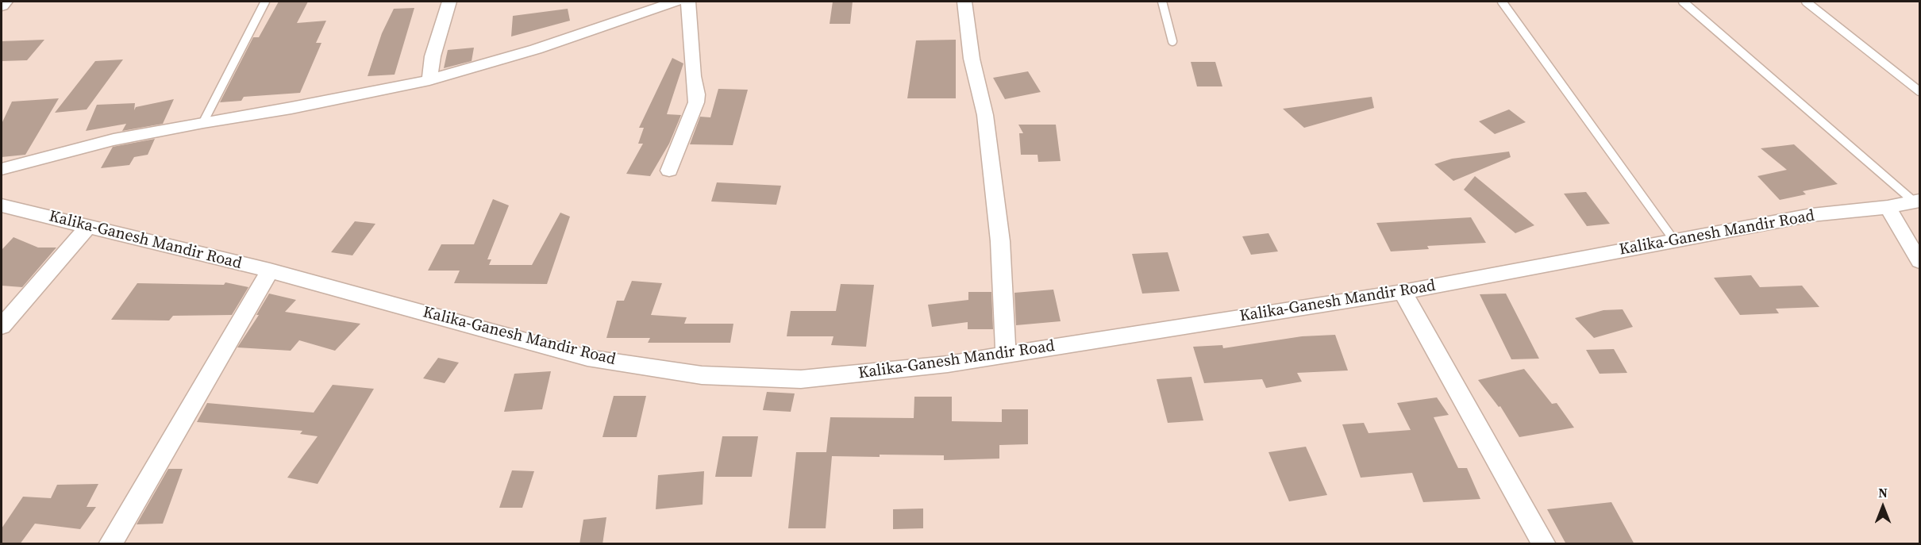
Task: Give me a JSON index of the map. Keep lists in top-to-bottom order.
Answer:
{
  "streets": {
    "street": ["Kalika-Ganesh Mandir Road"]
  },
  "north": "top"
}
